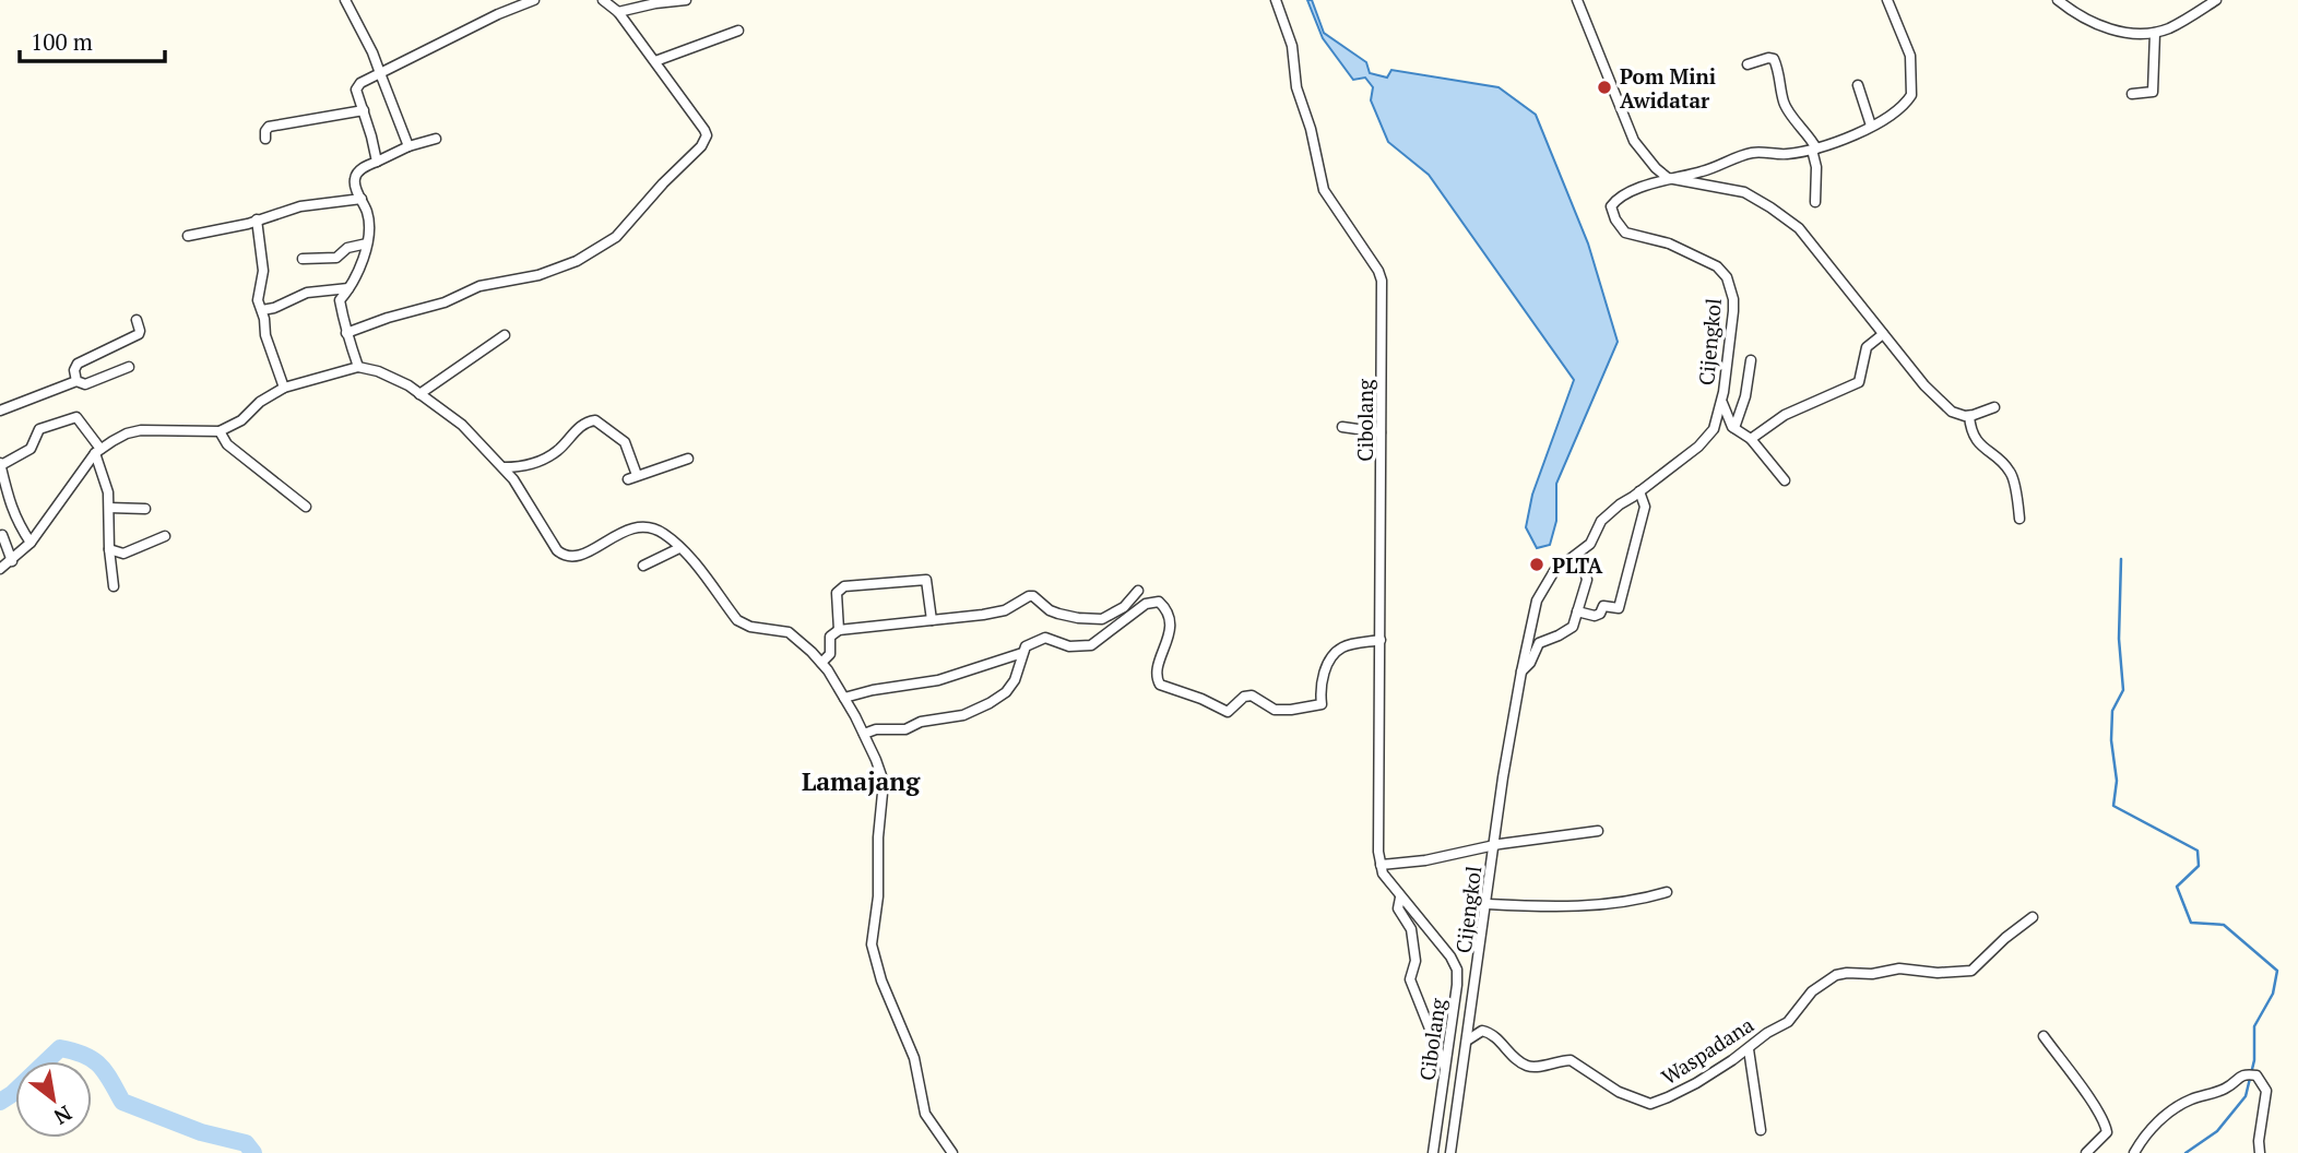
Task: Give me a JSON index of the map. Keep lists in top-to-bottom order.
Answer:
{
  "streets": {
    "street": ["Cijengkol", "Cibolang", "Waspadana"]
  },
  "crossings": [
    ["Cijengkol", "Waspadana"]
  ],
  "districts": ["Lamajang"],
  "places": ["Pom Mini Awidatar", "PLTA"],
  "scale_bar": "100 m",
  "north": "bottom right"
}
